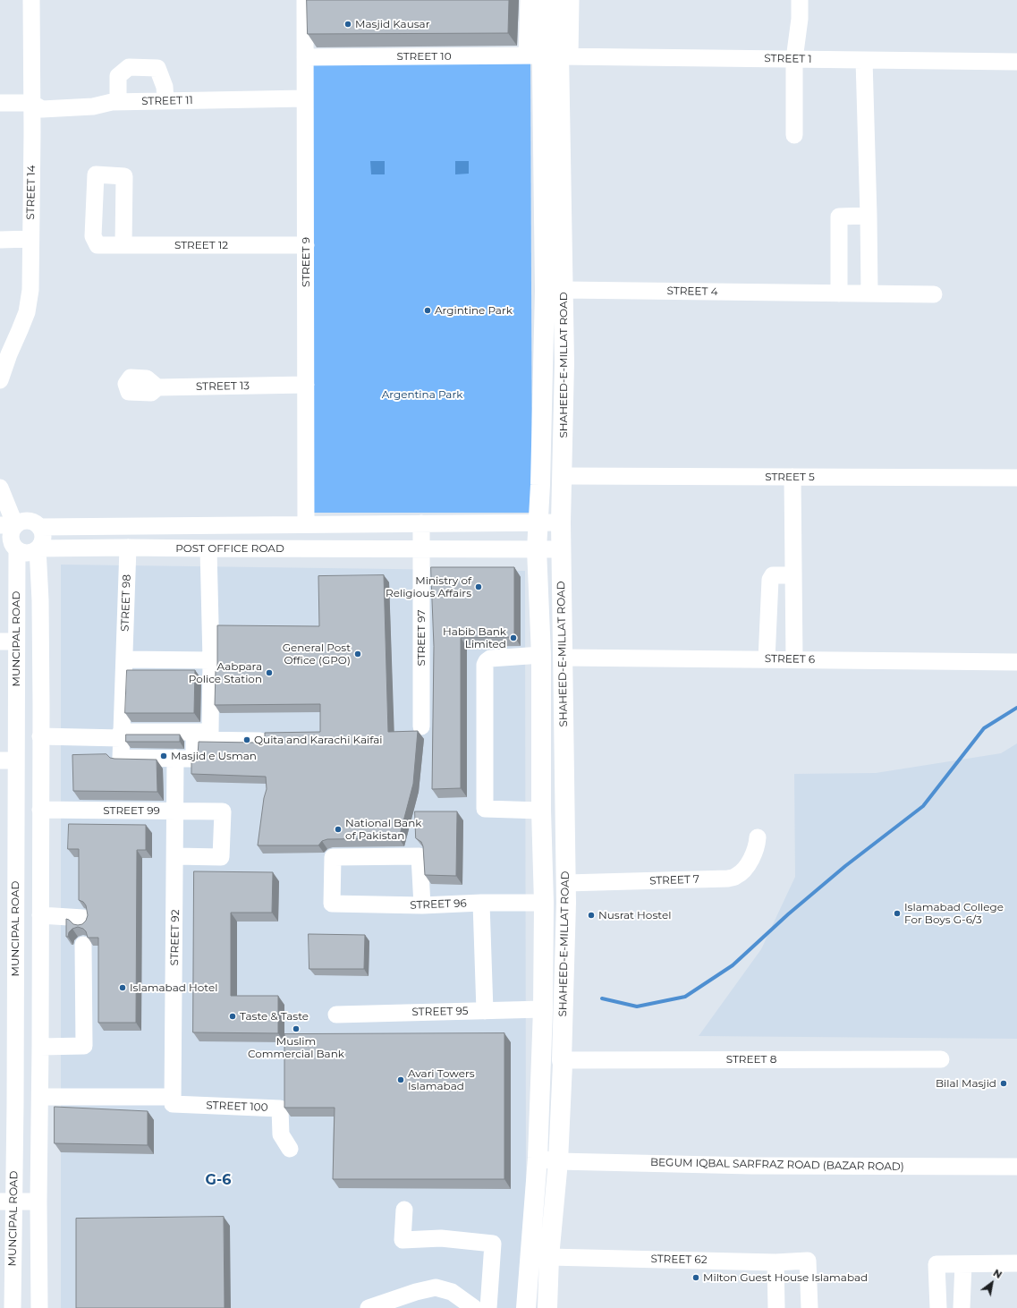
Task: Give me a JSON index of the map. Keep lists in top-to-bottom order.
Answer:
{
  "streets": {
    "main road": ["SHAHEED-E-MILLAT ROAD"],
    "street": [
      "STREET 10",
      "STREET 1",
      "STREET 11",
      "STREET 14",
      "STREET 12",
      "STREET 9",
      "STREET 4",
      "STREET 13",
      "STREET 5",
      "POST OFFICE ROAD",
      "STREET 98",
      "STREET 97",
      "MUNCIPAL ROAD",
      "STREET 6",
      "STREET 99",
      "STREET 7",
      "STREET 96",
      "STREET 92",
      "STREET 95",
      "STREET 8",
      "STREET 100",
      "BEGUM IQBAL SARFRAZ ROAD (BAZAR ROAD)",
      "STREET 62"
    ]
  },
  "crossings": [
    ["STREET 10", "STREET 1"],
    ["STREET 10", "STREET 9"],
    ["STREET 10", "SHAHEED-E-MILLAT ROAD"],
    ["STREET 1", "SHAHEED-E-MILLAT ROAD"],
    ["STREET 11", "STREET 14"],
    ["STREET 11", "STREET 9"],
    ["STREET 12", "STREET 9"],
    ["STREET 9", "STREET 13"],
    ["STREET 4", "SHAHEED-E-MILLAT ROAD"],
    ["SHAHEED-E-MILLAT ROAD", "STREET 5"],
    ["SHAHEED-E-MILLAT ROAD", "POST OFFICE ROAD"],
    ["SHAHEED-E-MILLAT ROAD", "STREET 6"],
    ["SHAHEED-E-MILLAT ROAD", "STREET 7"],
    ["SHAHEED-E-MILLAT ROAD", "STREET 96"],
    ["SHAHEED-E-MILLAT ROAD", "STREET 95"],
    ["SHAHEED-E-MILLAT ROAD", "STREET 8"],
    ["SHAHEED-E-MILLAT ROAD", "BEGUM IQBAL SARFRAZ ROAD (BAZAR ROAD)"],
    ["SHAHEED-E-MILLAT ROAD", "STREET 62"],
    ["POST OFFICE ROAD", "STREET 98"],
    ["POST OFFICE ROAD", "STREET 97"],
    ["POST OFFICE ROAD", "MUNCIPAL ROAD"],
    ["STREET 98", "STREET 92"],
    ["STREET 99", "STREET 92"],
    ["STREET 92", "STREET 100"]
  ],
  "districts": ["G-6"],
  "parks": ["Argentina Park"],
  "places": [
    "Masjid Kausar",
    "Argintine Park",
    "Ministry of Religious Affairs",
    "Habib Bank Limited",
    "General Post Office (GPO)",
    "Aabpara Police Station",
    "Quita and Karachi Kaifai",
    "Masjid e Usman",
    "National Bank of Pakistan",
    "Islamabad College For Boys G-6/3",
    "Nusrat Hostel",
    "Islamabad Hotel",
    "Taste & Taste",
    "Muslim Commercial Bank",
    "Avari Towers Islamabad",
    "Bilal Masjid",
    "Milton Guest House Islamabad"
  ],
  "north": "top right"
}
